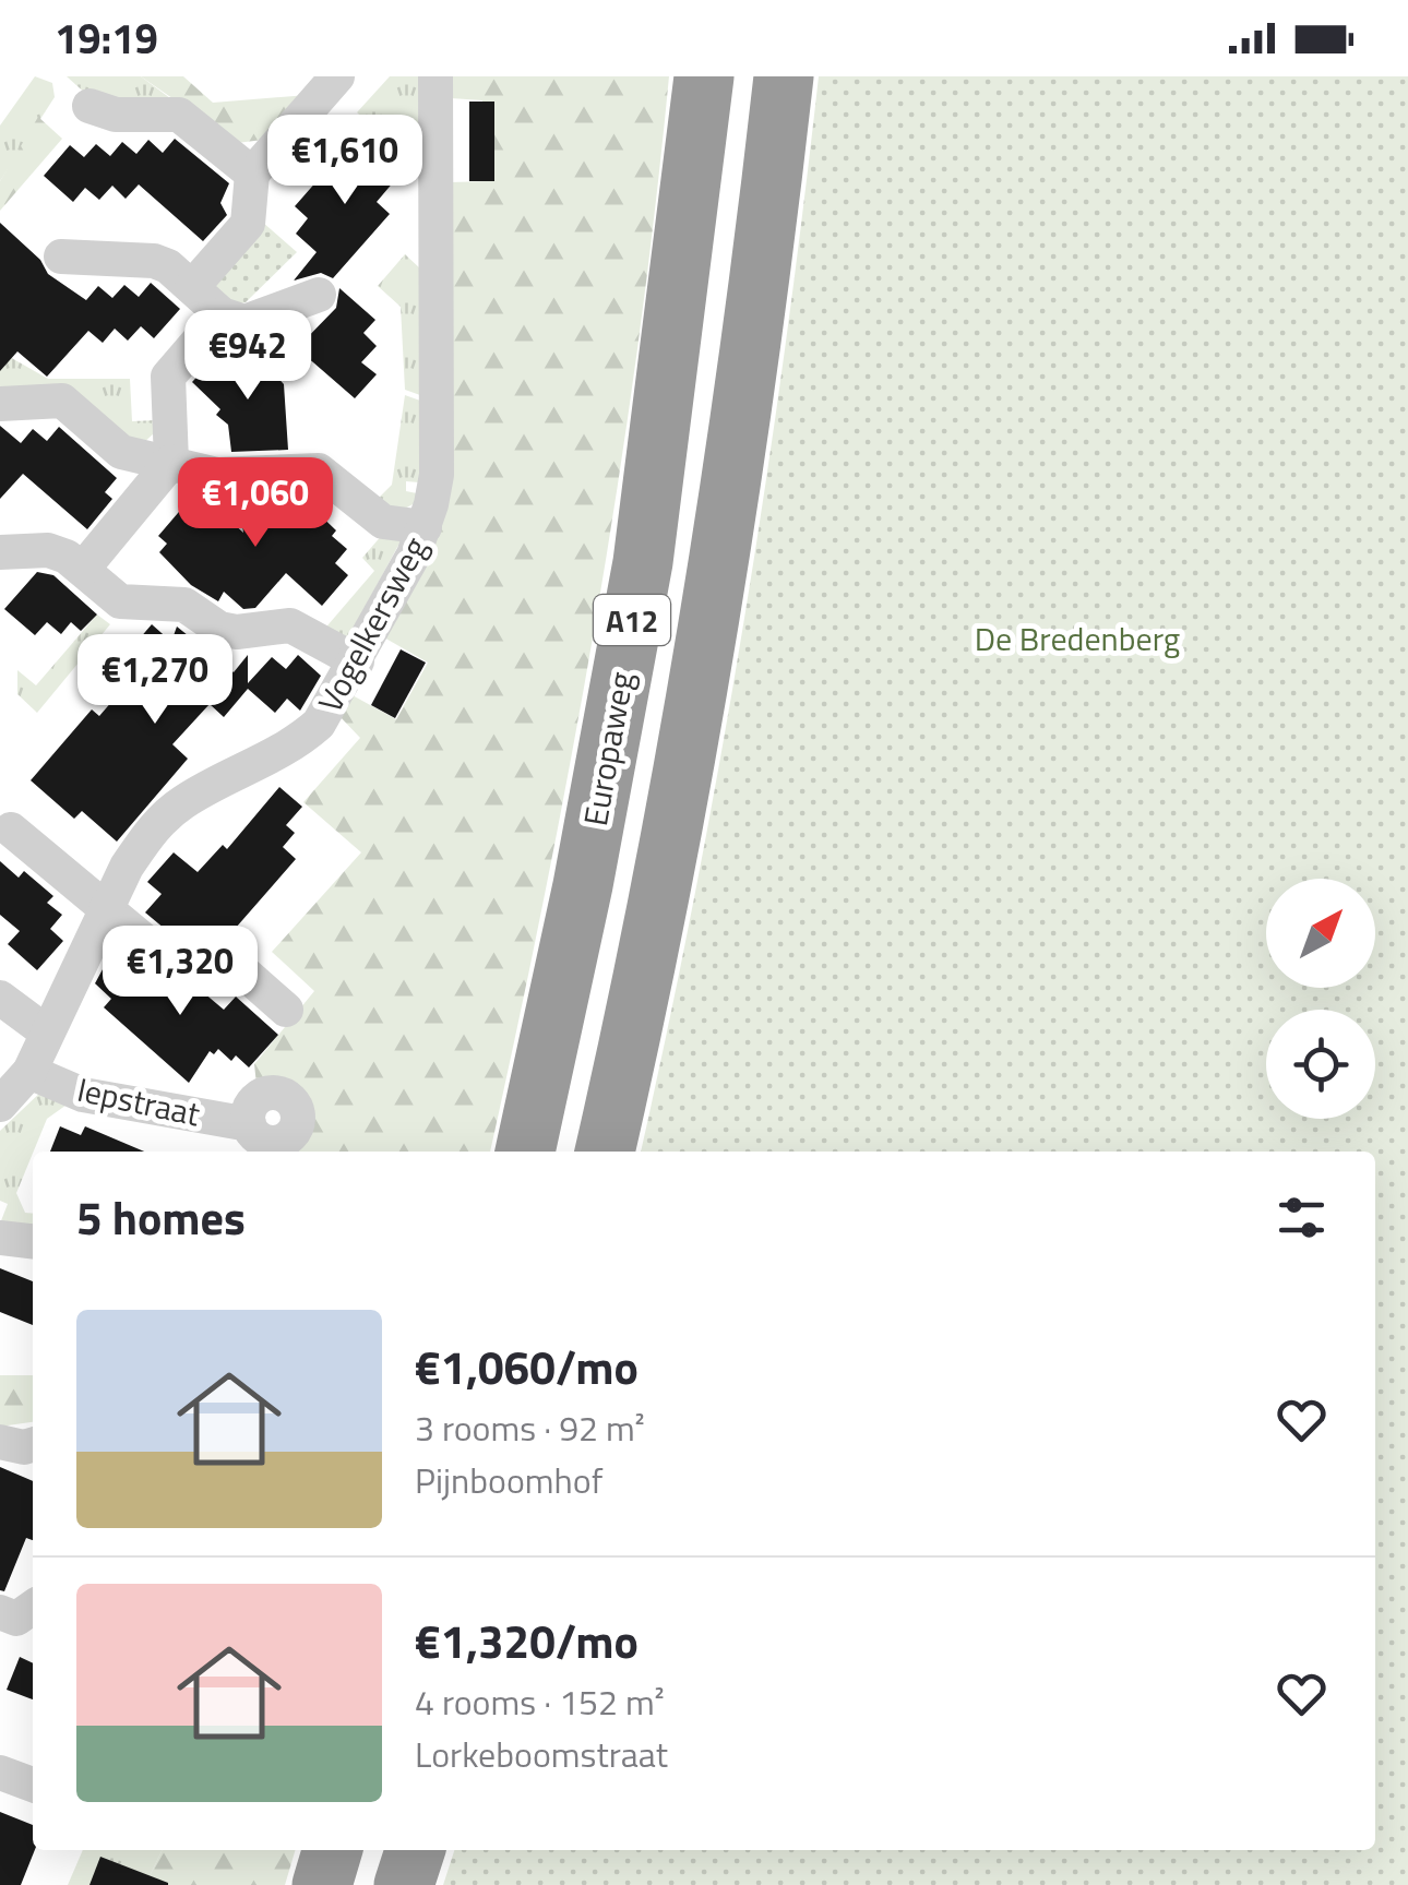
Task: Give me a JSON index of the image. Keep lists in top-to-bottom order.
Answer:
{
  "streets": {
    "highway": ["A12", "Europaweg"],
    "street": ["Vogelkersweg", "Iepstraat"]
  },
  "crossings": [
    ["Vogelkersweg", "Iepstraat"]
  ],
  "parks": ["De Bredenberg"],
  "north": "top right",
  "page": {
    "status": "19:19",
    "price": [
      "€1,610",
      "€942",
      "€1,060",
      "€1,270",
      "€1,320"
    ],
    "heading": "5 homes",
    "list": [
      {
        "name": "€1,060/mo",
        "note": "3 rooms · 92 m² · Pijnboomhof"
      },
      {
        "name": "€1,320/mo",
        "note": "4 rooms · 152 m² · Lorkeboomstraat"
      }
    ]
  }
}
